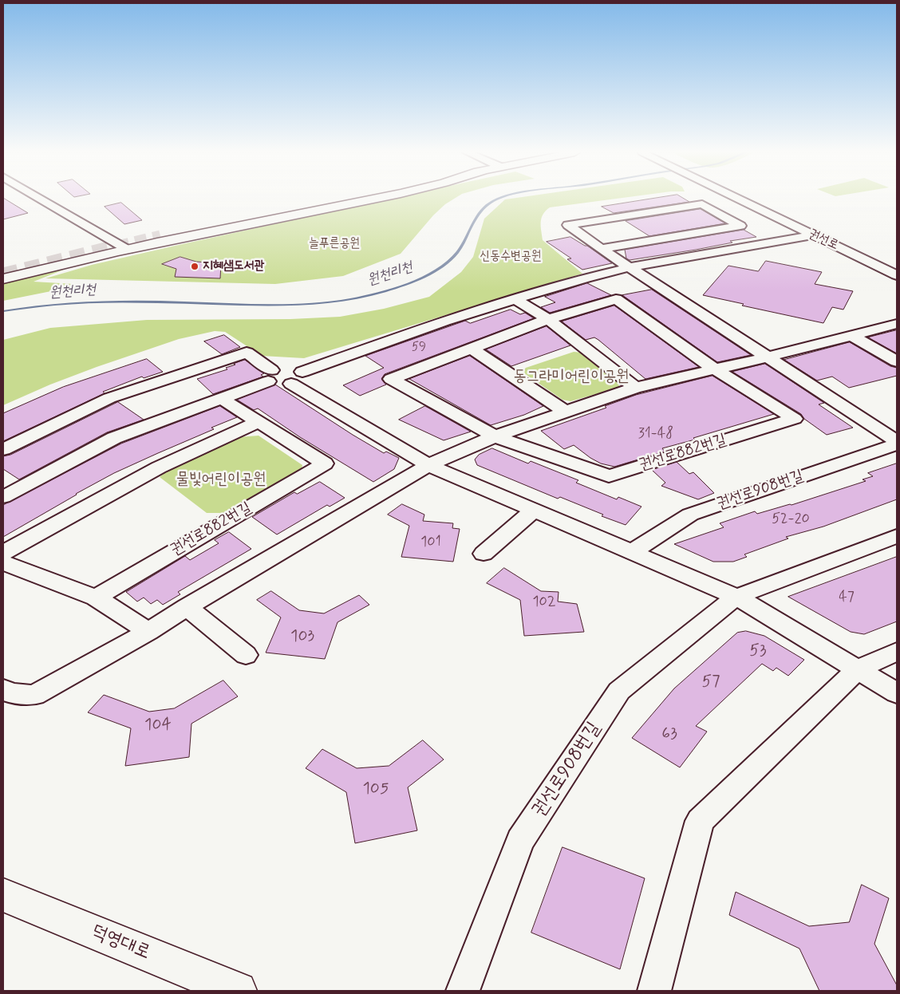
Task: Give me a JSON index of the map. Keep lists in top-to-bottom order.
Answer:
{
  "streets": {
    "main road": ["덕영대로"],
    "street": ["권선로", "권선로882번길", "권선로908번길"]
  },
  "water": ["원천리천"],
  "parks": [
    "늘푸른공원",
    "신동수변공원",
    "동그라미어린이공원",
    "물빛어린이공원"
  ],
  "places": ["지혜샘도서관"],
  "house_numbers": [
    "59",
    "31-48",
    "52-20",
    "101",
    "47",
    "102",
    "103",
    "53",
    "57",
    "104",
    "63",
    "105"
  ]
}
